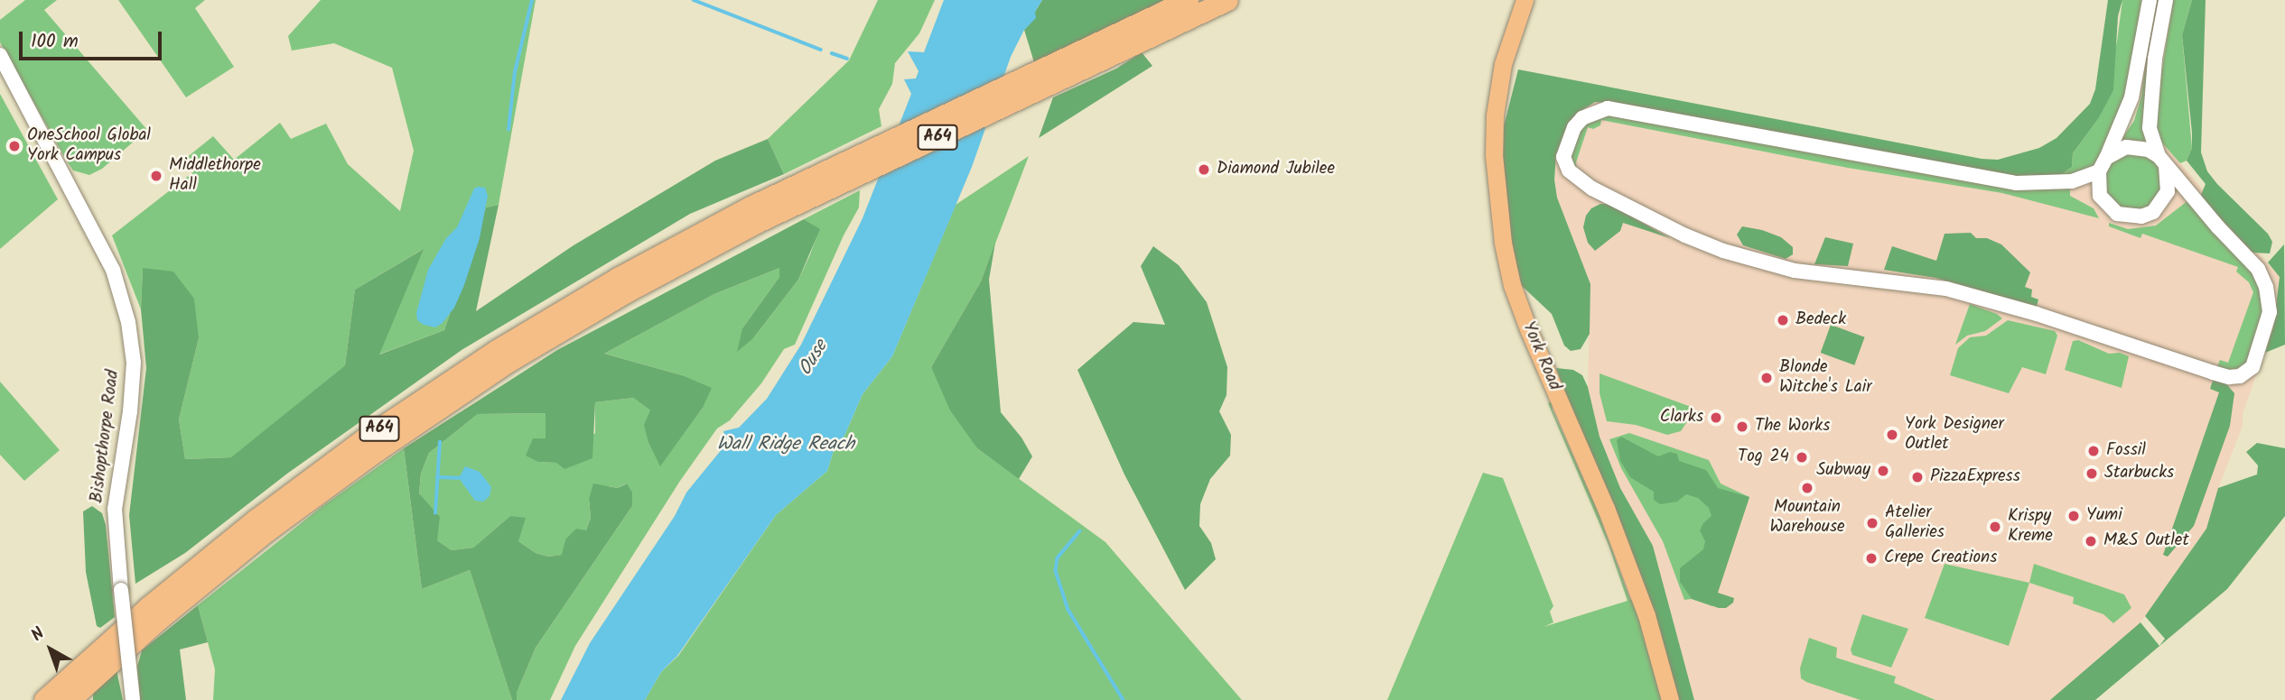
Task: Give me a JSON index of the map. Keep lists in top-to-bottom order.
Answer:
{
  "streets": {
    "highway": ["A64"],
    "main road": ["York Road"],
    "street": ["Bishopthorpe Road"]
  },
  "water": ["Ouse", "Wall Ridge Reach"],
  "places": [
    "OneSchool Global York Campus",
    "Diamond Jubilee",
    "Middlethorpe Hall",
    "Bedeck",
    "Blonde Witche's Lair",
    "Clarks",
    "The Works",
    "York Designer Outlet",
    "Fossil",
    "Tog 24",
    "Subway",
    "Starbucks",
    "PizzaExpress",
    "Mountain Warehouse",
    "Yumi",
    "Atelier Galleries",
    "Krispy Kreme",
    "M&S Outlet",
    "Crepe Creations"
  ],
  "scale_bar": "100 m",
  "north": "top left"
}
